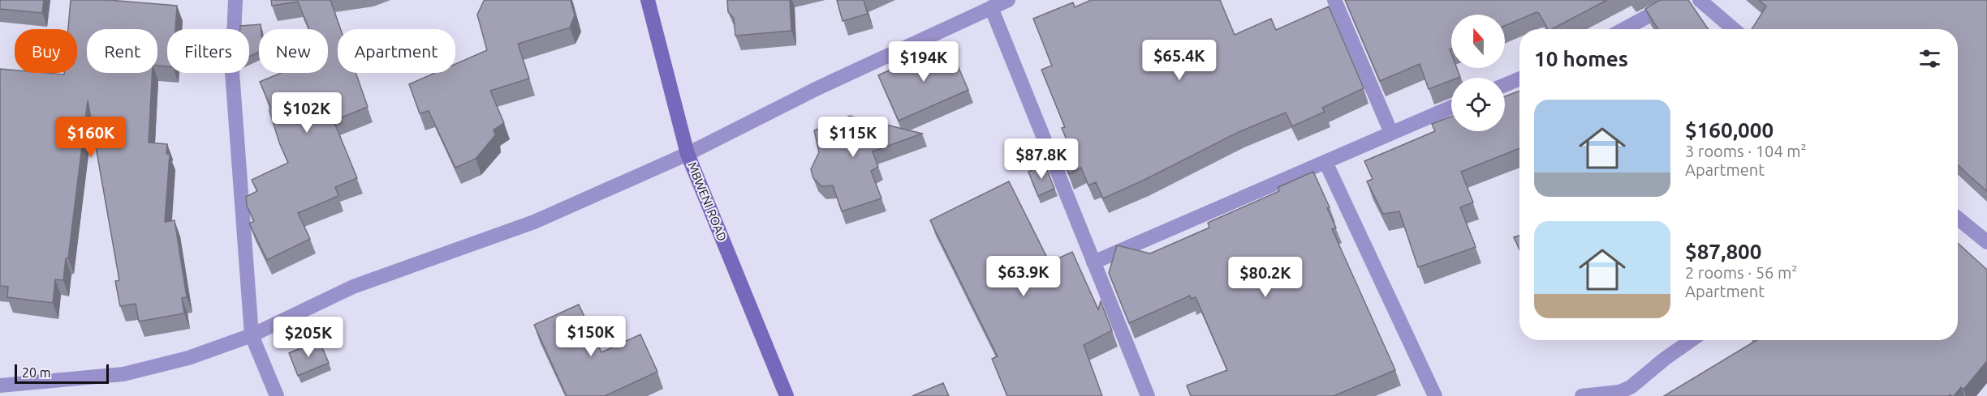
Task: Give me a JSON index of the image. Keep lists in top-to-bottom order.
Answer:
{
  "streets": {
    "street": ["MBWENI ROAD"]
  },
  "scale_bar": "20 m",
  "north": "top",
  "page": {
    "chip": [
      "Buy",
      "Rent",
      "Filters",
      "New",
      "Apartment"
    ],
    "heading": "10 homes",
    "price": [
      "$65.4K",
      "$194K",
      "$102K",
      "$160K",
      "$115K",
      "$87.8K",
      "$63.9K",
      "$80.2K",
      "$150K",
      "$205K"
    ],
    "list": [
      {
        "name": "$160,000",
        "note": "3 rooms · 104 m² · Apartment"
      },
      {
        "name": "$87,800",
        "note": "2 rooms · 56 m² · Apartment"
      }
    ],
    "scale": "20 m"
  }
}
